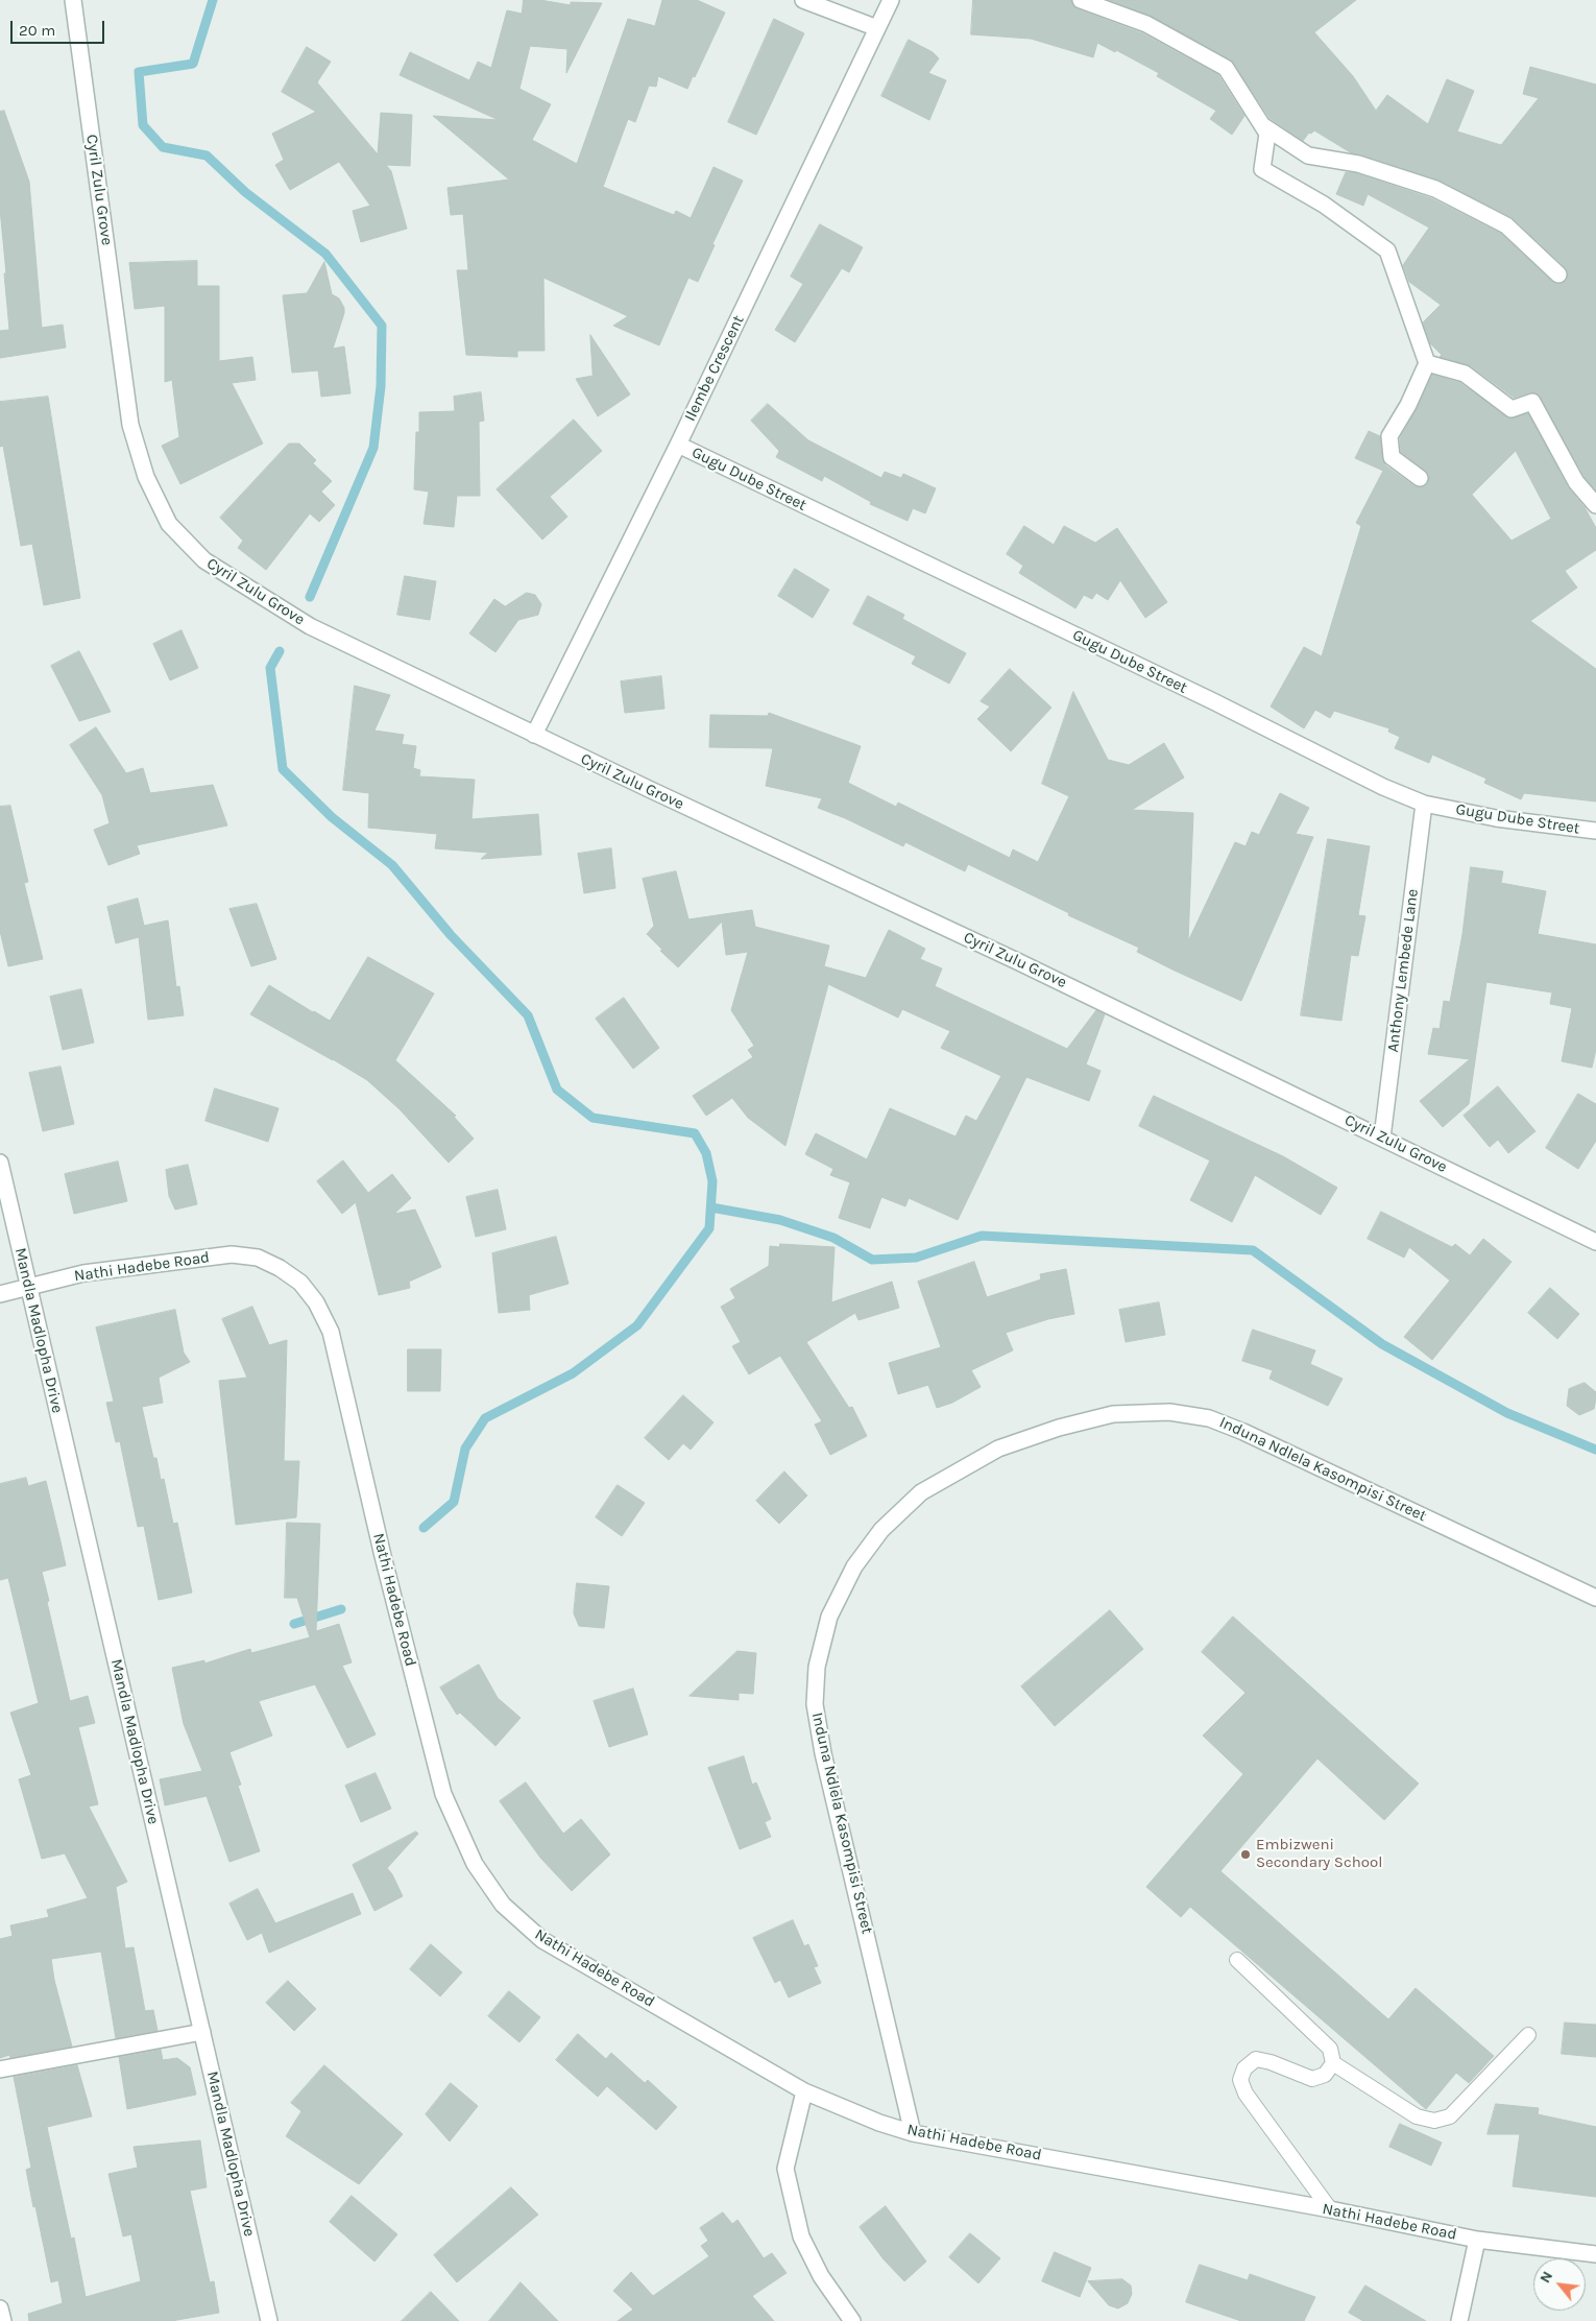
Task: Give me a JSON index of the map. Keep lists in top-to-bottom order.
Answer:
{
  "streets": {
    "street": [
      "Cyril Zulu Grove",
      "Ilembe Crescent",
      "Gugu Dube Street",
      "Anthony Lembede Lane",
      "Nathi Hadebe Road",
      "Mandla Madlopha Drive",
      "Induna Ndlela Kasompisi Street"
    ]
  },
  "crossings": [
    ["Cyril Zulu Grove", "Ilembe Crescent"],
    ["Cyril Zulu Grove", "Anthony Lembede Lane"],
    ["Ilembe Crescent", "Gugu Dube Street"],
    ["Gugu Dube Street", "Anthony Lembede Lane"],
    ["Nathi Hadebe Road", "Mandla Madlopha Drive"],
    ["Nathi Hadebe Road", "Induna Ndlela Kasompisi Street"]
  ],
  "places": ["Embizweni Secondary School"],
  "scale_bar": "20 m",
  "north": "top left"
}
